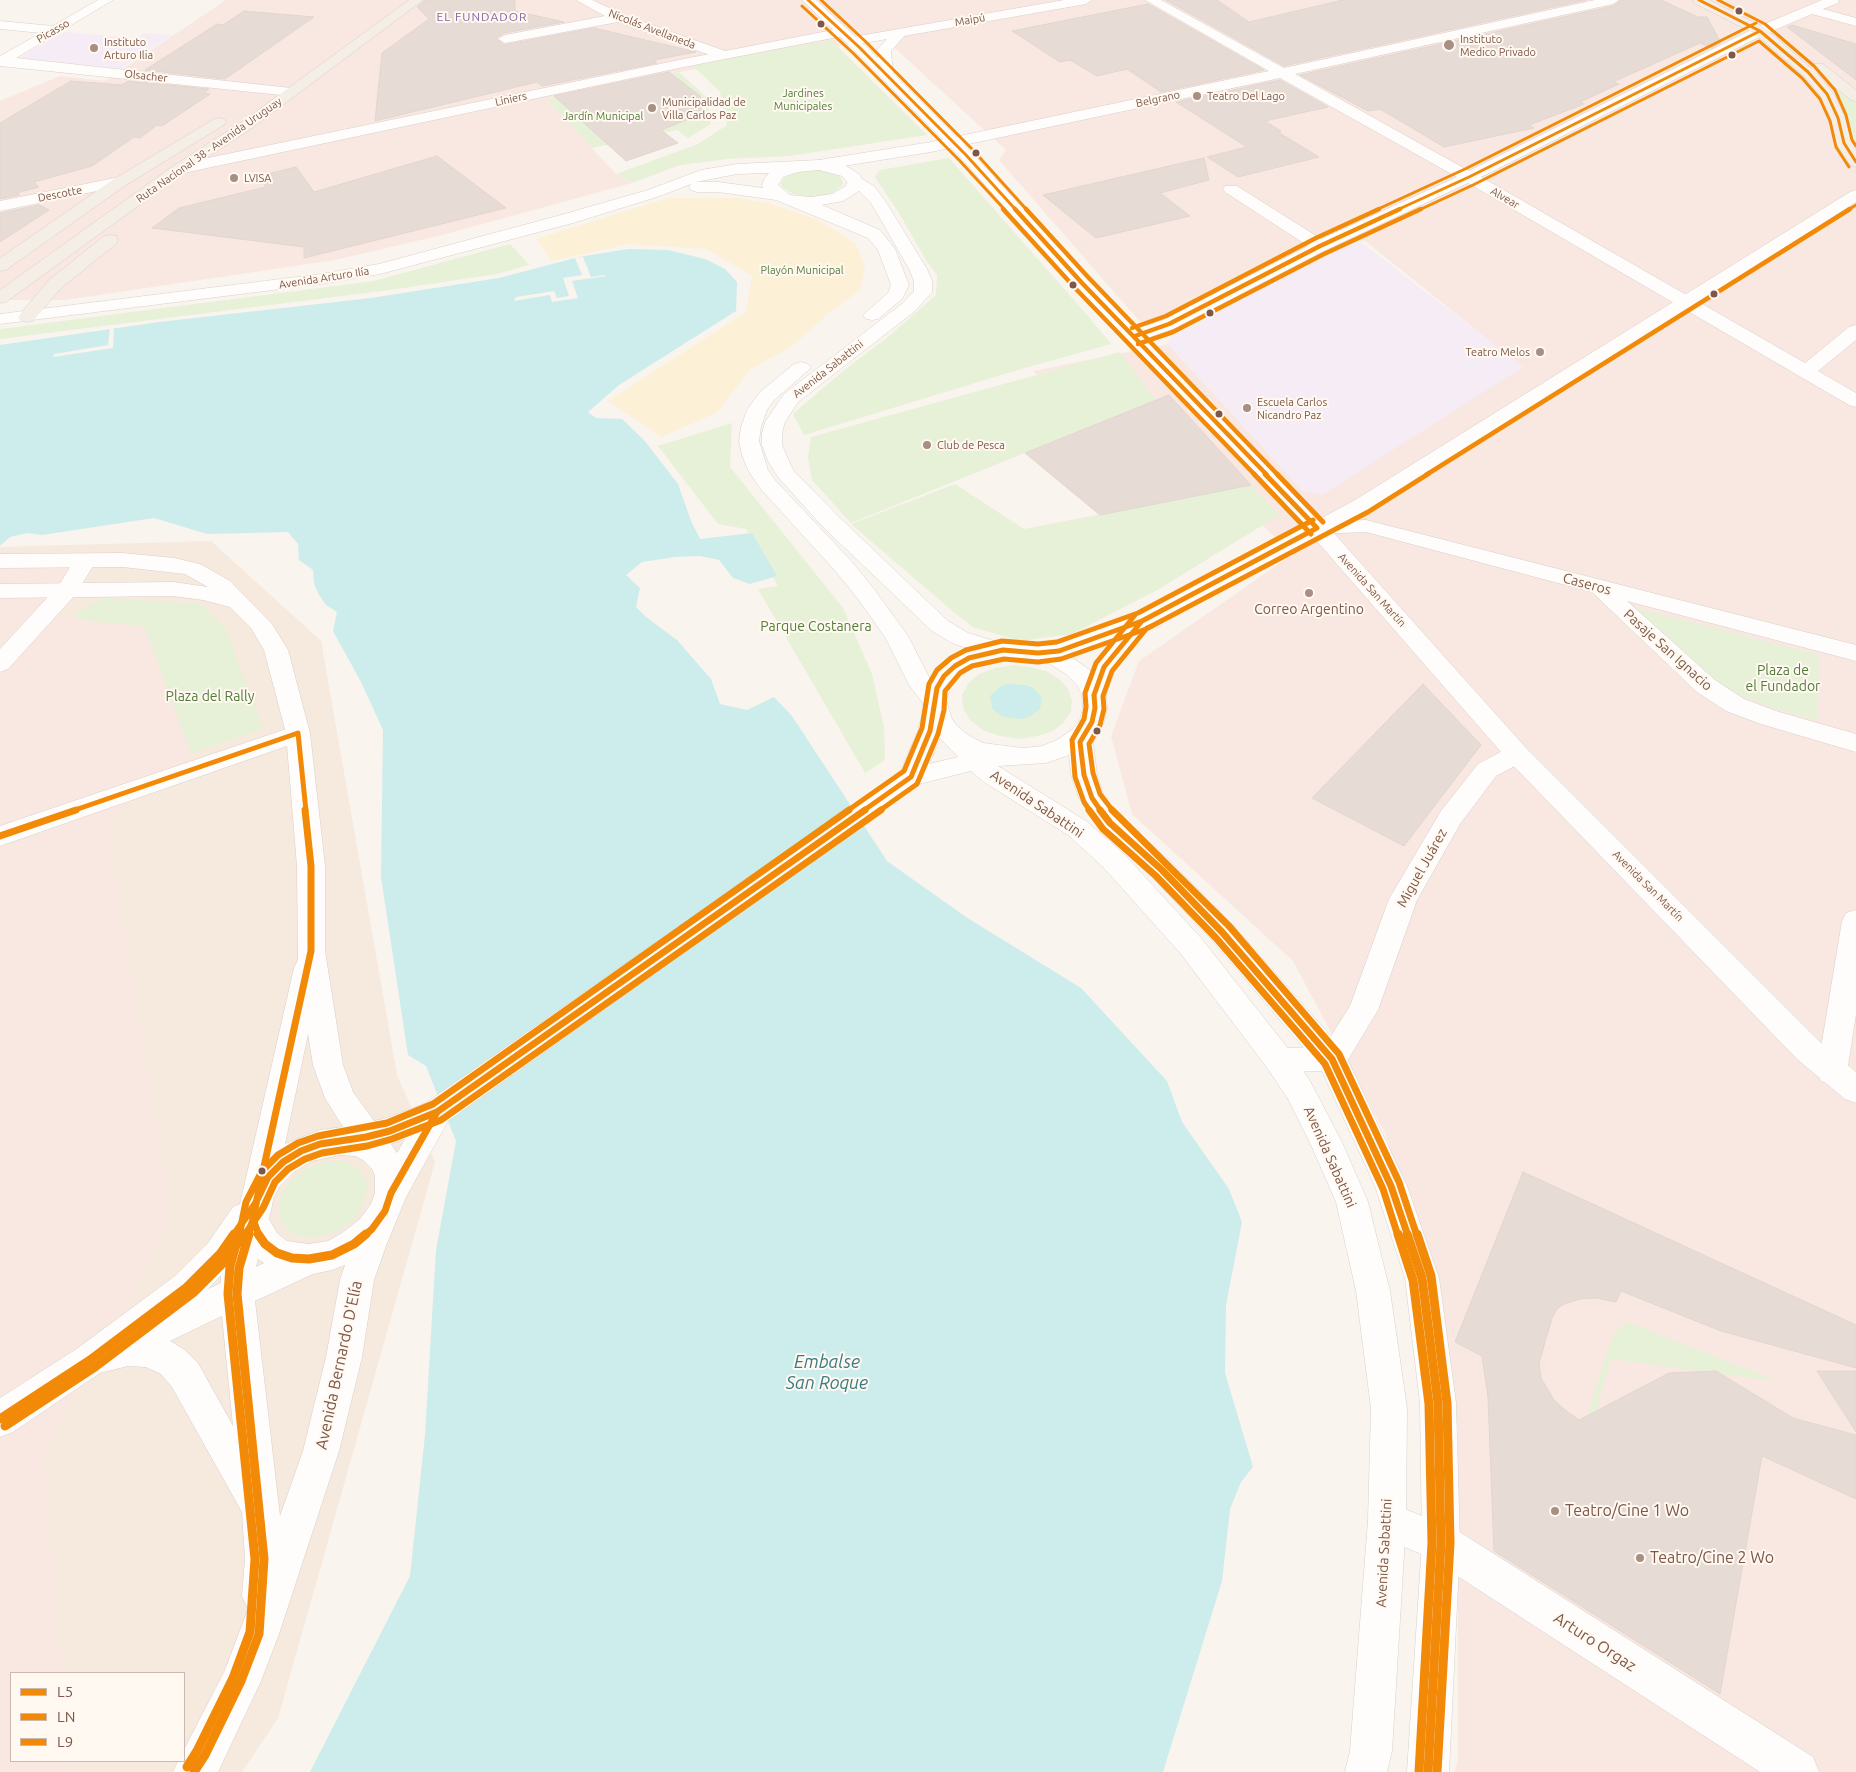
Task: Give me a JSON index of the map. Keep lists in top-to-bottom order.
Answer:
{
  "streets": {
    "main road": [
      "Maipú",
      "Nicolás Avellaneda",
      "Picasso",
      "Olsacher",
      "Liniers",
      "Belgrano",
      "Ruta Nacional 38 - Avenida Uruguay",
      "Descotte",
      "Alvear",
      "Avenida Arturo Ilía",
      "Avenida Sabattini",
      "Caseros",
      "Avenida San Martín",
      "Pasaje San Ignacio",
      "Miguel Juárez",
      "Avenida Bernardo D'Elía",
      "Arturo Orgaz"
    ]
  },
  "crossings": [
    ["Maipú", "Liniers"],
    ["Maipú", "Avenida San Martín"],
    ["Nicolás Avellaneda", "Liniers"],
    ["Picasso", "Olsacher"],
    ["Olsacher", "Ruta Nacional 38 - Avenida Uruguay"],
    ["Liniers", "Ruta Nacional 38 - Avenida Uruguay"],
    ["Liniers", "Avenida San Martín"],
    ["Belgrano", "Alvear"],
    ["Belgrano", "Avenida San Martín"],
    ["Avenida Sabattini", "Arturo Orgaz"],
    ["Caseros", "Avenida San Martín"],
    ["Caseros", "Pasaje San Ignacio"],
    ["Avenida San Martín", "Miguel Juárez"]
  ],
  "districts": ["EL FUNDADOR"],
  "water": ["Embalse San Roque"],
  "parks": [
    "Jardines Municipales",
    "Jardín Municipal",
    "Playón Municipal",
    "Parque Costanera",
    "Plaza de el Fundador",
    "Plaza del Rally"
  ],
  "places": [
    "Instituto Medico Privado",
    "Instituto Arturo Ilia",
    "Teatro Del Lago",
    "Municipalidad de Villa Carlos Paz",
    "LVISA",
    "Teatro Melos",
    "Escuela Carlos Nicandro Paz",
    "Club de Pesca",
    "Correo Argentino",
    "Teatro/Cine 1 Wo",
    "Teatro/Cine 2 Wo"
  ],
  "lines": ["transit line L5", "transit line L9", "transit line LN"],
  "legend": ["L5", "LN", "L9"]
}
